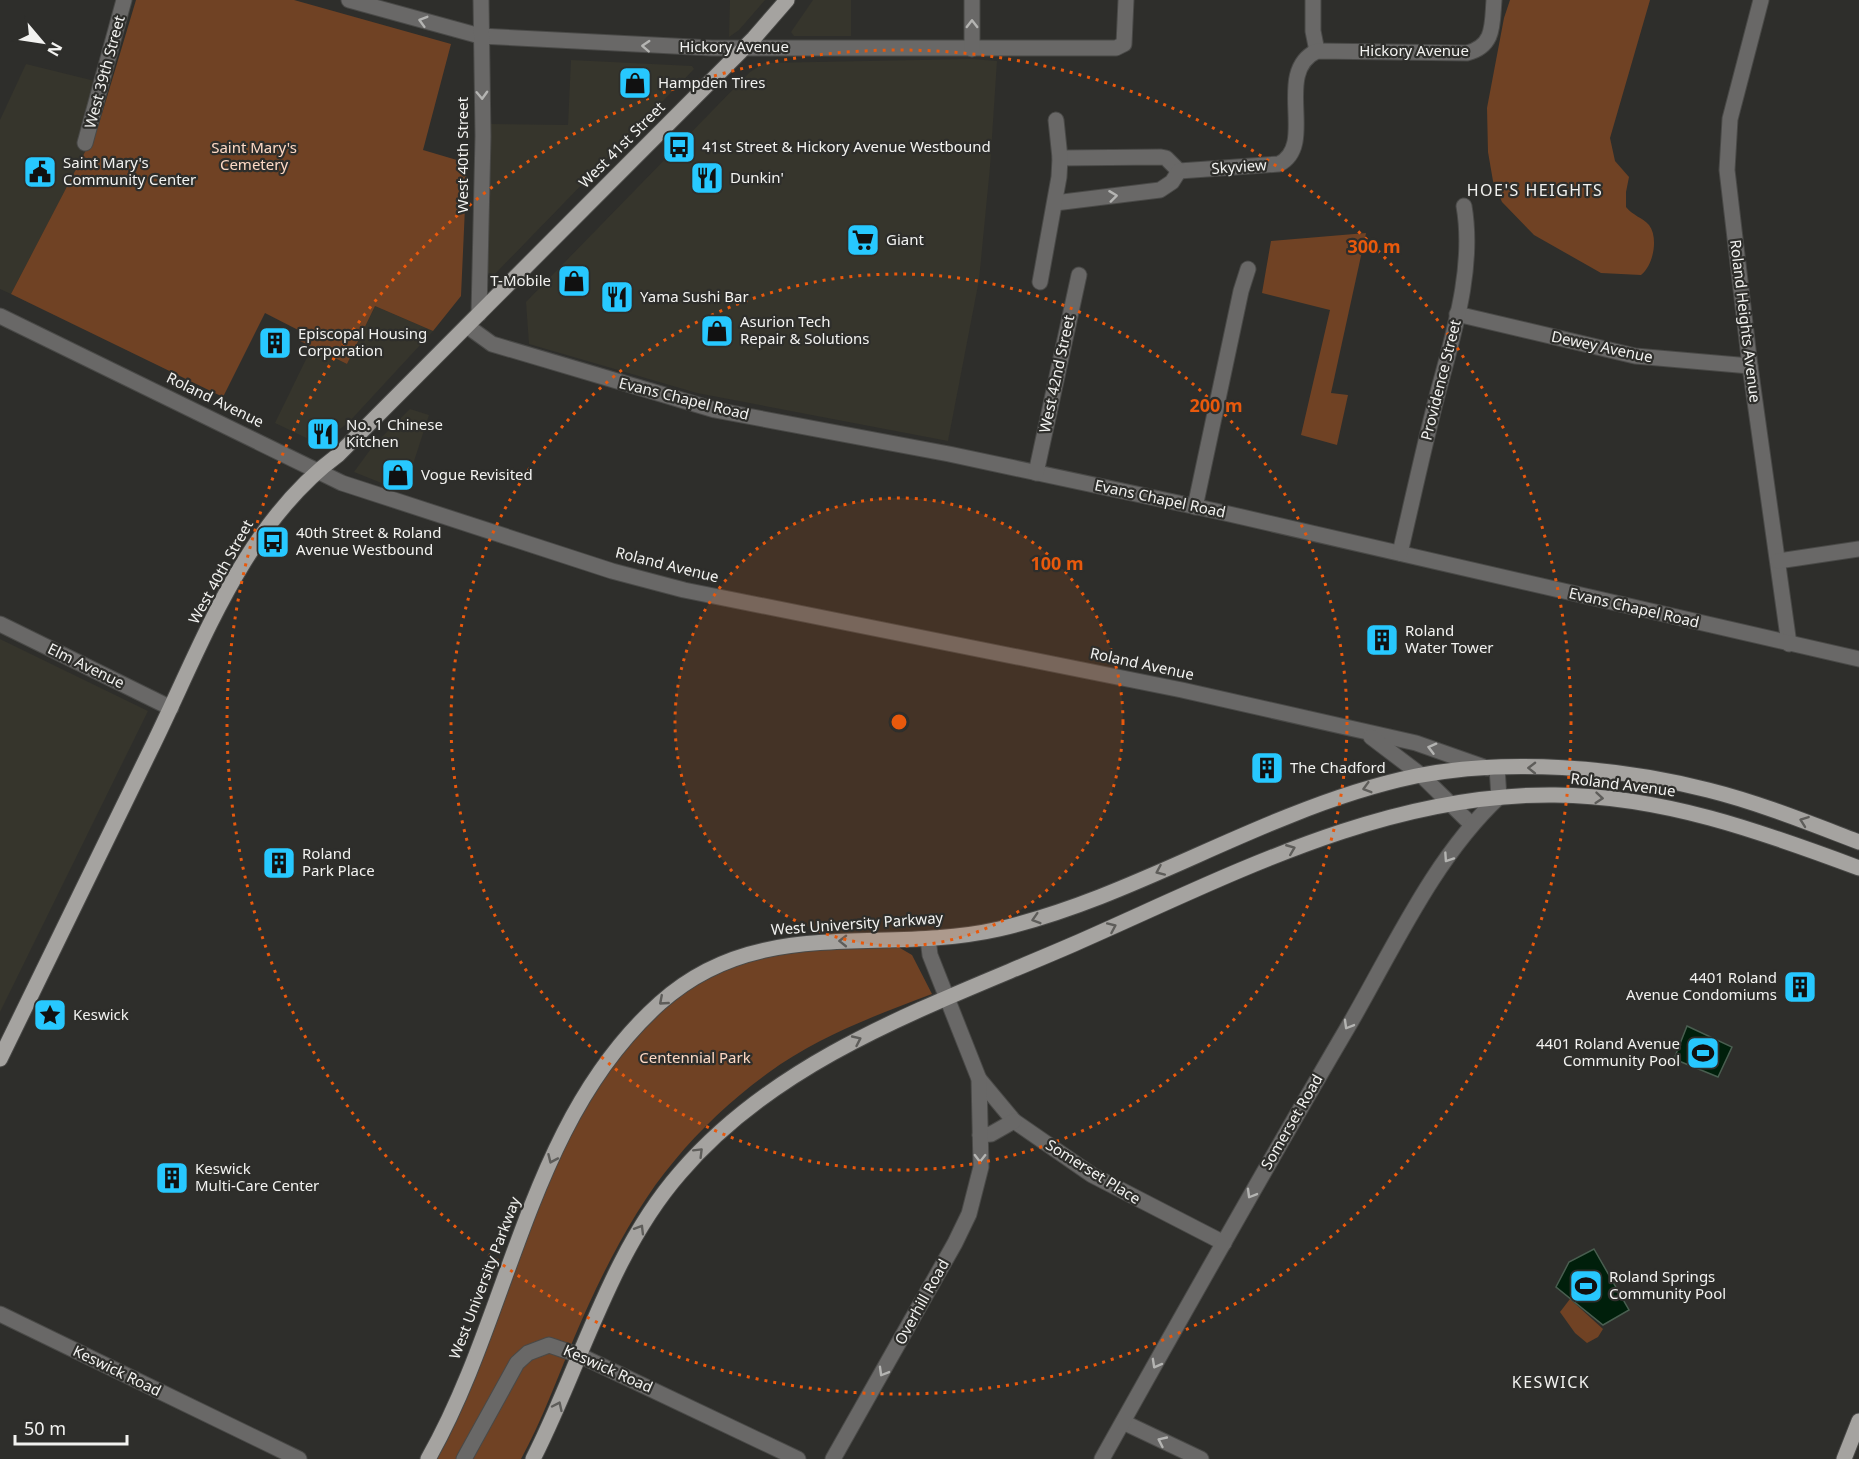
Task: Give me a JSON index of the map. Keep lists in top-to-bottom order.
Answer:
{
  "streets": {
    "main road": [
      "West 41st Street",
      "West 40th Street",
      "Roland Avenue",
      "West University Parkway"
    ],
    "street": [
      "Hickory Avenue",
      "West 39th Street",
      "Skyview",
      "Roland Heights Avenue",
      "Dewey Avenue",
      "West 42nd Street",
      "Providence Street",
      "Evans Chapel Road",
      "Elm Avenue",
      "Somerset Road",
      "Somerset Place",
      "Overhill Road",
      "Keswick Road"
    ]
  },
  "crossings": [
    ["Hickory Avenue", "West 41st Street"],
    ["Hickory Avenue", "West 40th Street"],
    ["Hickory Avenue", "Skyview"],
    ["West 41st Street", "West 40th Street"],
    ["West 40th Street", "Evans Chapel Road"],
    ["West 40th Street", "Roland Avenue"],
    ["West 40th Street", "Elm Avenue"],
    ["Roland Heights Avenue", "Dewey Avenue"],
    ["Roland Heights Avenue", "Evans Chapel Road"],
    ["Dewey Avenue", "Providence Street"],
    ["West 42nd Street", "Evans Chapel Road"],
    ["Providence Street", "Evans Chapel Road"],
    ["Roland Avenue", "West University Parkway"],
    ["Roland Avenue", "Somerset Road"],
    ["West University Parkway", "Overhill Road"],
    ["Somerset Road", "Somerset Place"],
    ["Somerset Place", "Overhill Road"]
  ],
  "one_way": ["Hickory Avenue", "Somerset Road", "Overhill Road"],
  "districts": ["HOE'S HEIGHTS", "KESWICK"],
  "parks": ["Saint Mary's Cemetery", "Centennial Park"],
  "places": {
    "shop": [
      "Hampden Tires",
      "T-Mobile",
      "Asurion Tech Repair & Solutions",
      "Vogue Revisited"
    ],
    "bus stop": ["41st Street & Hickory Avenue Westbound", "40th Street & Roland Avenue Westbound"],
    "public building": ["Saint Mary's Community Center"],
    "restaurant": ["Dunkin'", "Yama Sushi Bar", "No. 1 Chinese Kitchen"],
    "supermarket": ["Giant"],
    "building": [
      "Episcopal Housing Corporation",
      "Roland Water Tower",
      "The Chadford",
      "Roland Park Place",
      "4401 Roland Avenue Condomiums",
      "Keswick Multi-Care Center"
    ],
    "place": ["Keswick"],
    "sports": ["4401 Roland Avenue Community Pool", "Roland Springs Community Pool"]
  },
  "scale_bar": "50 m",
  "north": "bottom right",
  "rings": ["300 m", "200 m", "100 m"]
}
